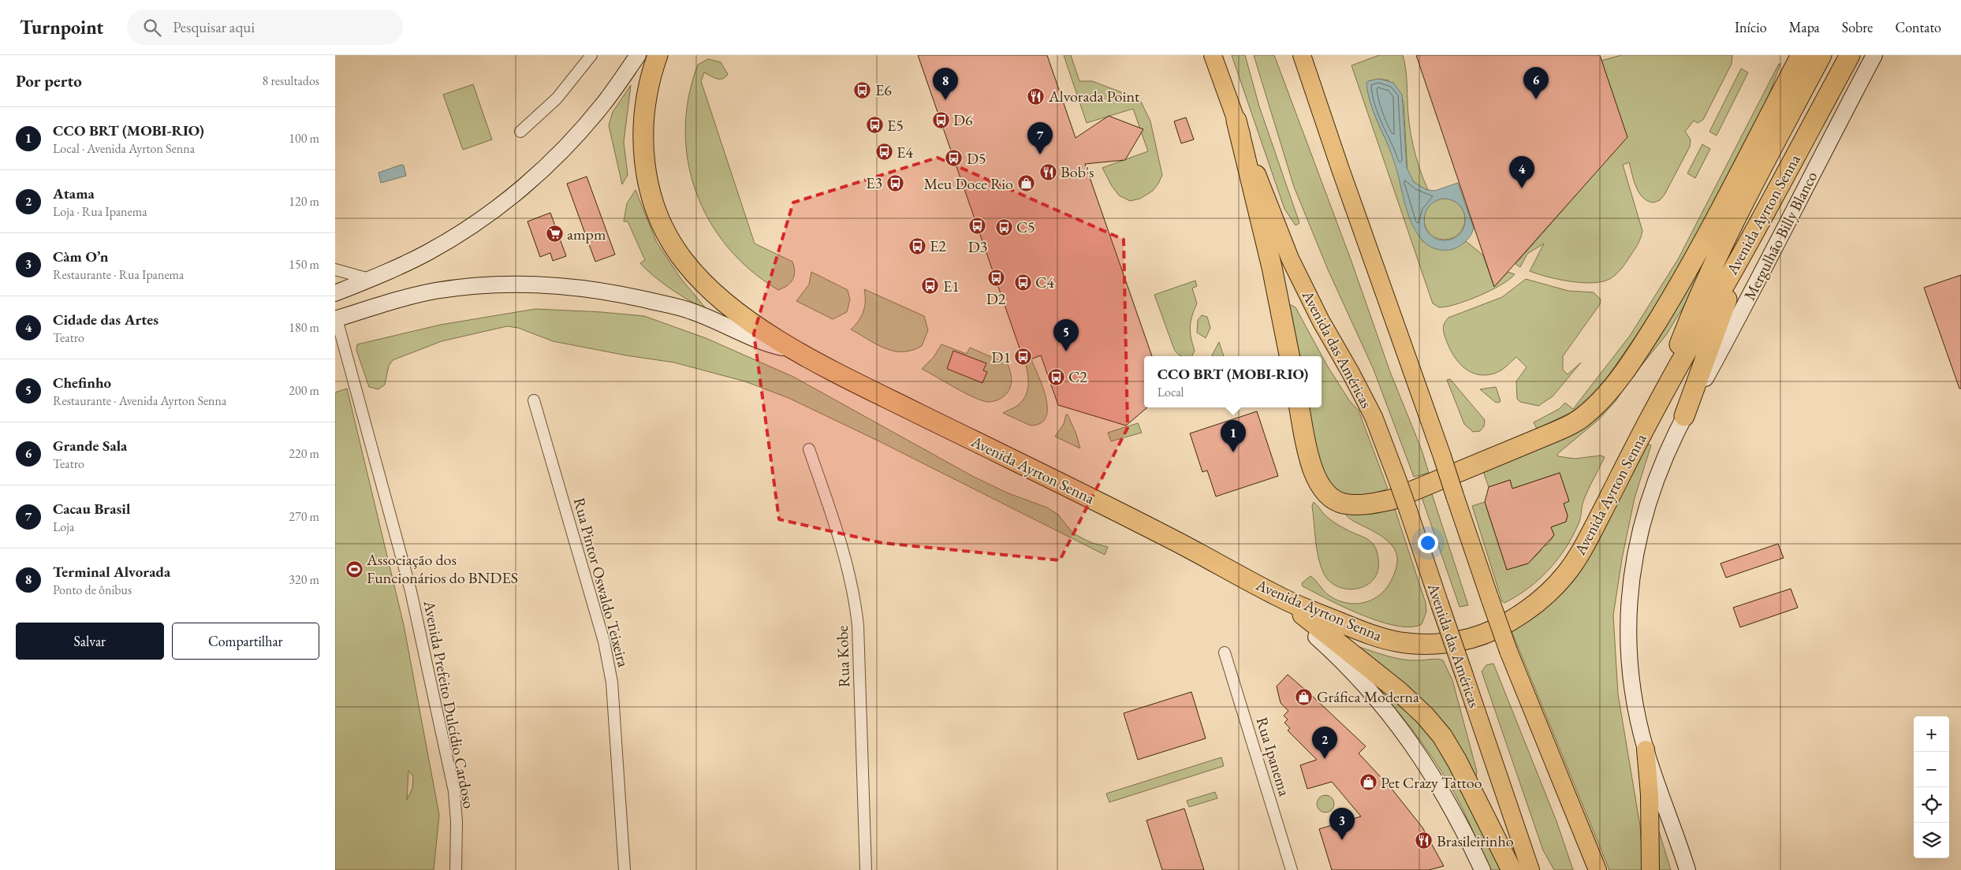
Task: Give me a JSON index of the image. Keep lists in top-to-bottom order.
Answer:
{
  "streets": {
    "highway": ["Avenida Ayrton Senna", "Avenida das Américas"],
    "main road": ["Mergulhão Billy Blanco"],
    "street": [
      "Rua Pintor Oswaldo Teixeira",
      "Rua Kobe",
      "Avenida Prefeito Dulcídio Cardoso",
      "Rua Ipanema"
    ]
  },
  "crossings": [
    ["Avenida Ayrton Senna", "Avenida Prefeito Dulcídio Cardoso"]
  ],
  "places": {
    "bus stop": [
      "E6",
      "D6",
      "E5",
      "E4",
      "D5",
      "E3",
      "D3",
      "C5",
      "E2",
      "D2",
      "C4",
      "E1",
      "D1",
      "C2"
    ],
    "restaurant": ["Alvorada Point", "Bob's", "Brasileirinho"],
    "shop": ["Meu Doce Rio", "Gráfica Moderna", "Pet Crazy Tattoo"],
    "supermarket": ["ampm"],
    "sports": ["Associação dos Funcionários do BNDES"]
  },
  "page": {
    "header": "Turnpoint",
    "search": "Pesquisar aqui",
    "nav": [
      "Início",
      "Mapa",
      "Sobre",
      "Contato"
    ],
    "heading": ["Por perto", "8 resultados"],
    "pins": [
      "6",
      "8",
      "7",
      "4",
      "5",
      "1",
      "2",
      "3"
    ],
    "list": [
      {
        "mark": "1",
        "name": "CCO BRT (MOBI-RIO)",
        "note": "Local · Avenida Ayrton Senna",
        "value": "100 m"
      },
      {
        "mark": "2",
        "name": "Atama",
        "note": "Loja · Rua Ipanema",
        "value": "120 m"
      },
      {
        "mark": "3",
        "name": "Càm O’n",
        "note": "Restaurante · Rua Ipanema",
        "value": "150 m"
      },
      {
        "mark": "4",
        "name": "Cidade das Artes",
        "note": "Teatro",
        "value": "180 m"
      },
      {
        "mark": "5",
        "name": "Chefinho",
        "note": "Restaurante · Avenida Ayrton Senna",
        "value": "200 m"
      },
      {
        "mark": "6",
        "name": "Grande Sala",
        "note": "Teatro",
        "value": "220 m"
      },
      {
        "mark": "7",
        "name": "Cacau Brasil",
        "note": "Loja",
        "value": "270 m"
      },
      {
        "mark": "8",
        "name": "Terminal Alvorada",
        "note": "Ponto de ônibus",
        "value": "320 m"
      }
    ],
    "popup": ["CCO BRT (MOBI-RIO)", "Local"],
    "buttons": ["Salvar", "Compartilhar"],
    "map_buttons": ["+", "−"]
  }
}
